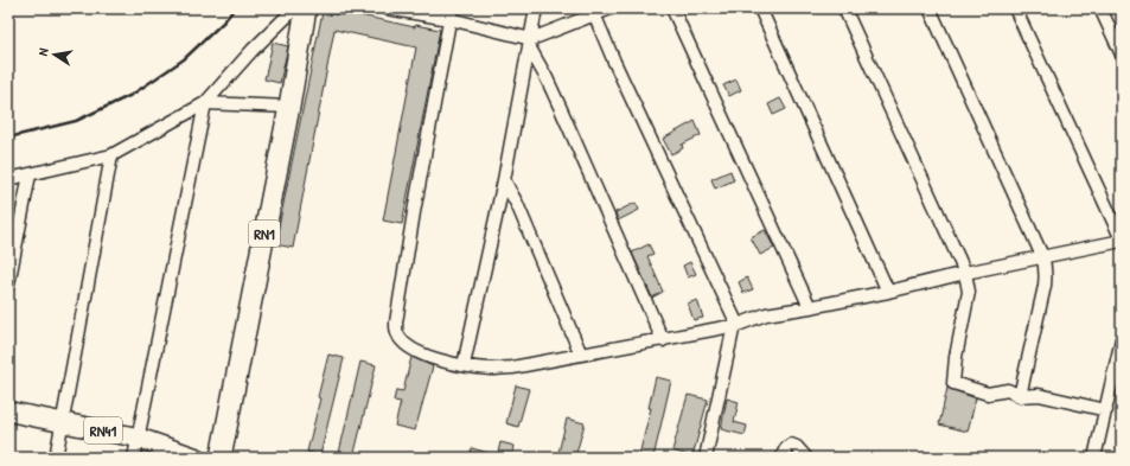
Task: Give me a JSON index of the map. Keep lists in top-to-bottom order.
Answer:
{
  "streets": {
    "highway": ["RN1"],
    "main road": ["RN41"]
  },
  "north": "left"
}
